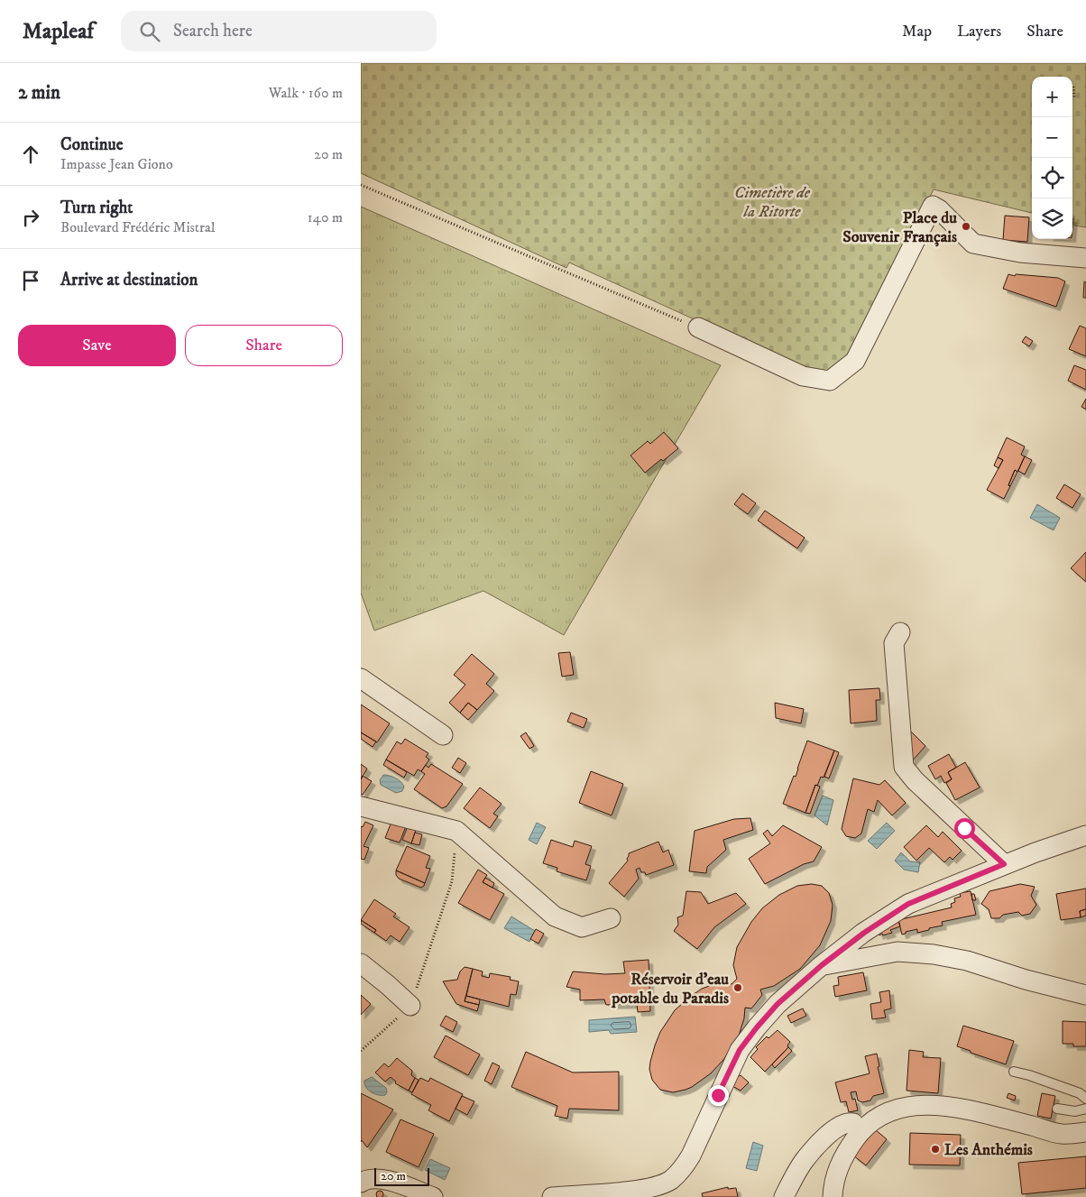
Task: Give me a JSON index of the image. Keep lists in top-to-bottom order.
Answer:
{
  "parks": ["Cimetière de la Ritorte"],
  "places": ["Place du Souvenir Français", "Réservoir d'eau potable du Paradis", "Les Anthémis"],
  "scale_bar": "20 m",
  "page": {
    "header": "Mapleaf",
    "search": "Search here",
    "nav": ["Map", "Layers", "Share"],
    "heading": ["2 min", "Walk · 160 m"],
    "map_buttons": ["+", "−"],
    "list": [
      ["Continue", "Impasse Jean Giono", "20 m"],
      ["Turn right", "Boulevard Frédéric Mistral", "140 m"],
      "Arrive at destination"
    ],
    "buttons": ["Save", "Share"],
    "scale": "20 m"
  }
}
